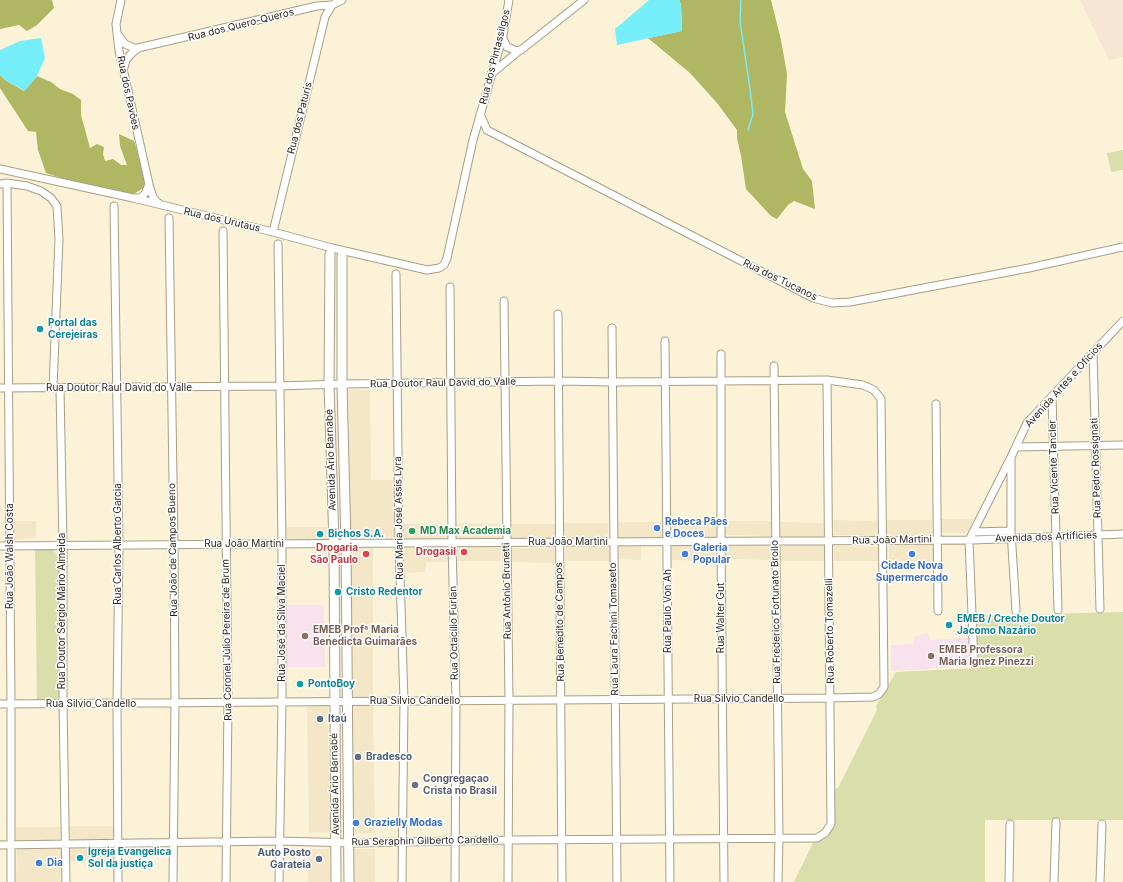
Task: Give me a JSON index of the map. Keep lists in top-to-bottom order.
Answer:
{
  "streets": {
    "main road": ["Avenida Ário Barnabé"],
    "street": [
      "Rua dos Quero-Queros",
      "Rua dos Pintassilgos",
      "Rua dos Pavões",
      "Rua dos Paturis",
      "Rua dos Urutaus",
      "Rua dos Tucanos",
      "Rua Doutor Raul David do Valle",
      "Avenida Artes e Ofícios",
      "Rua Vicente Tancler",
      "Rua Pedro Rossignati",
      "Rua Maria José Assis Lyra",
      "Avenida dos Artíficies",
      "Rua João Martini",
      "Rua Carlos Alberto Garcia",
      "Rua João de Campos Bueno",
      "Rua João Walsh Costa",
      "Rua Antônio Brunetti",
      "Rua Doutor Sérgio Mário Almeida",
      "Rua Paulo Von Ah",
      "Rua Frederico Fortunato Brollo",
      "Rua Walter Gut",
      "Rua Benedito de Campos",
      "Rua José da Silva Maciel",
      "Rua Laura Fachini Tomaseto",
      "Rua Roberto Tomazelli",
      "Rua Octacílio Furlan",
      "Rua Coronel Júlio Pereira de Brum",
      "Rua Silvio Candello",
      "Rua Seraphin Gilberto Candello"
    ]
  },
  "crossings": [
    ["Rua dos Quero-Queros", "Rua dos Paturis"],
    ["Rua dos Pintassilgos", "Rua dos Urutaus"],
    ["Rua dos Pavões", "Rua dos Urutaus"],
    ["Rua dos Paturis", "Rua dos Urutaus"],
    ["Rua Doutor Raul David do Valle", "Avenida Ário Barnabé"],
    ["Rua Doutor Raul David do Valle", "Rua Maria José Assis Lyra"],
    ["Rua Doutor Raul David do Valle", "Rua João Martini"],
    ["Rua Doutor Raul David do Valle", "Rua Carlos Alberto Garcia"],
    ["Rua Doutor Raul David do Valle", "Rua João de Campos Bueno"],
    ["Rua Doutor Raul David do Valle", "Rua João Walsh Costa"],
    ["Rua Doutor Raul David do Valle", "Rua Antônio Brunetti"],
    ["Rua Doutor Raul David do Valle", "Rua Doutor Sérgio Mário Almeida"],
    ["Rua Doutor Raul David do Valle", "Rua Paulo Von Ah"],
    ["Rua Doutor Raul David do Valle", "Rua Frederico Fortunato Brollo"],
    ["Rua Doutor Raul David do Valle", "Rua Walter Gut"],
    ["Rua Doutor Raul David do Valle", "Rua Benedito de Campos"],
    ["Rua Doutor Raul David do Valle", "Rua José da Silva Maciel"],
    ["Rua Doutor Raul David do Valle", "Rua Laura Fachini Tomaseto"],
    ["Rua Doutor Raul David do Valle", "Rua Roberto Tomazelli"],
    ["Rua Doutor Raul David do Valle", "Rua Octacílio Furlan"],
    ["Rua Doutor Raul David do Valle", "Rua Coronel Júlio Pereira de Brum"],
    ["Rua Doutor Raul David do Valle", "Rua Silvio Candello"],
    ["Avenida Artes e Ofícios", "Rua Vicente Tancler"],
    ["Avenida Artes e Ofícios", "Rua Pedro Rossignati"],
    ["Avenida Artes e Ofícios", "Avenida dos Artíficies"],
    ["Avenida Artes e Ofícios", "Rua João Martini"],
    ["Avenida Ário Barnabé", "Rua João Martini"],
    ["Avenida Ário Barnabé", "Rua Silvio Candello"],
    ["Avenida Ário Barnabé", "Rua Seraphin Gilberto Candello"],
    ["Rua Vicente Tancler", "Avenida dos Artíficies"],
    ["Rua Pedro Rossignati", "Avenida dos Artíficies"],
    ["Rua Maria José Assis Lyra", "Rua João Martini"],
    ["Rua Maria José Assis Lyra", "Rua Silvio Candello"],
    ["Rua Maria José Assis Lyra", "Rua Seraphin Gilberto Candello"],
    ["Avenida dos Artíficies", "Rua João Martini"],
    ["Rua João Martini", "Rua Carlos Alberto Garcia"],
    ["Rua João Martini", "Rua João de Campos Bueno"],
    ["Rua João Martini", "Rua João Walsh Costa"],
    ["Rua João Martini", "Rua Antônio Brunetti"],
    ["Rua João Martini", "Rua Doutor Sérgio Mário Almeida"],
    ["Rua João Martini", "Rua Paulo Von Ah"],
    ["Rua João Martini", "Rua Frederico Fortunato Brollo"],
    ["Rua João Martini", "Rua Walter Gut"],
    ["Rua João Martini", "Rua Benedito de Campos"],
    ["Rua João Martini", "Rua José da Silva Maciel"],
    ["Rua João Martini", "Rua Laura Fachini Tomaseto"],
    ["Rua João Martini", "Rua Roberto Tomazelli"],
    ["Rua João Martini", "Rua Octacílio Furlan"],
    ["Rua João Martini", "Rua Coronel Júlio Pereira de Brum"],
    ["Rua João Martini", "Rua Silvio Candello"],
    ["Rua Carlos Alberto Garcia", "Rua Silvio Candello"],
    ["Rua Carlos Alberto Garcia", "Rua Seraphin Gilberto Candello"],
    ["Rua João de Campos Bueno", "Rua Silvio Candello"],
    ["Rua João de Campos Bueno", "Rua Seraphin Gilberto Candello"],
    ["Rua João Walsh Costa", "Rua Doutor Sérgio Mário Almeida"],
    ["Rua João Walsh Costa", "Rua Silvio Candello"],
    ["Rua João Walsh Costa", "Rua Seraphin Gilberto Candello"],
    ["Rua Antônio Brunetti", "Rua Silvio Candello"],
    ["Rua Antônio Brunetti", "Rua Seraphin Gilberto Candello"],
    ["Rua Doutor Sérgio Mário Almeida", "Rua Silvio Candello"],
    ["Rua Doutor Sérgio Mário Almeida", "Rua Seraphin Gilberto Candello"],
    ["Rua Paulo Von Ah", "Rua Silvio Candello"],
    ["Rua Paulo Von Ah", "Rua Seraphin Gilberto Candello"],
    ["Rua Frederico Fortunato Brollo", "Rua Roberto Tomazelli"],
    ["Rua Frederico Fortunato Brollo", "Rua Silvio Candello"],
    ["Rua Frederico Fortunato Brollo", "Rua Seraphin Gilberto Candello"],
    ["Rua Walter Gut", "Rua Silvio Candello"],
    ["Rua Walter Gut", "Rua Seraphin Gilberto Candello"],
    ["Rua Benedito de Campos", "Rua Silvio Candello"],
    ["Rua Benedito de Campos", "Rua Seraphin Gilberto Candello"],
    ["Rua José da Silva Maciel", "Rua Silvio Candello"],
    ["Rua José da Silva Maciel", "Rua Seraphin Gilberto Candello"],
    ["Rua Laura Fachini Tomaseto", "Rua Silvio Candello"],
    ["Rua Laura Fachini Tomaseto", "Rua Seraphin Gilberto Candello"],
    ["Rua Roberto Tomazelli", "Rua Silvio Candello"],
    ["Rua Roberto Tomazelli", "Rua Seraphin Gilberto Candello"],
    ["Rua Octacílio Furlan", "Rua Silvio Candello"],
    ["Rua Octacílio Furlan", "Rua Seraphin Gilberto Candello"],
    ["Rua Coronel Júlio Pereira de Brum", "Rua Silvio Candello"],
    ["Rua Coronel Júlio Pereira de Brum", "Rua Seraphin Gilberto Candello"]
  ],
  "places": [
    "Portal das Cerejeiras",
    "Rebeca Pães e Doces",
    "MD Max Academia",
    "Bichos S.A.",
    "Drogasil",
    "Drogaria São Paulo",
    "Galeria Popular",
    "Cidade Nova Supermercado",
    "Cristo Redentor",
    "EMEB / Creche Doutor Jacomo Nazário",
    "EMEB Profª Maria Benedicta Guimarães",
    "EMEB Professora Maria Ignez Pinezzi",
    "PontoBoy",
    "Itaú",
    "Bradesco",
    "Congregaçao Crista no Brasil",
    "Grazielly Modas",
    "Igreja Evangelica Sol da justiça",
    "Auto Posto Garateia",
    "Dia"
  ]
}
